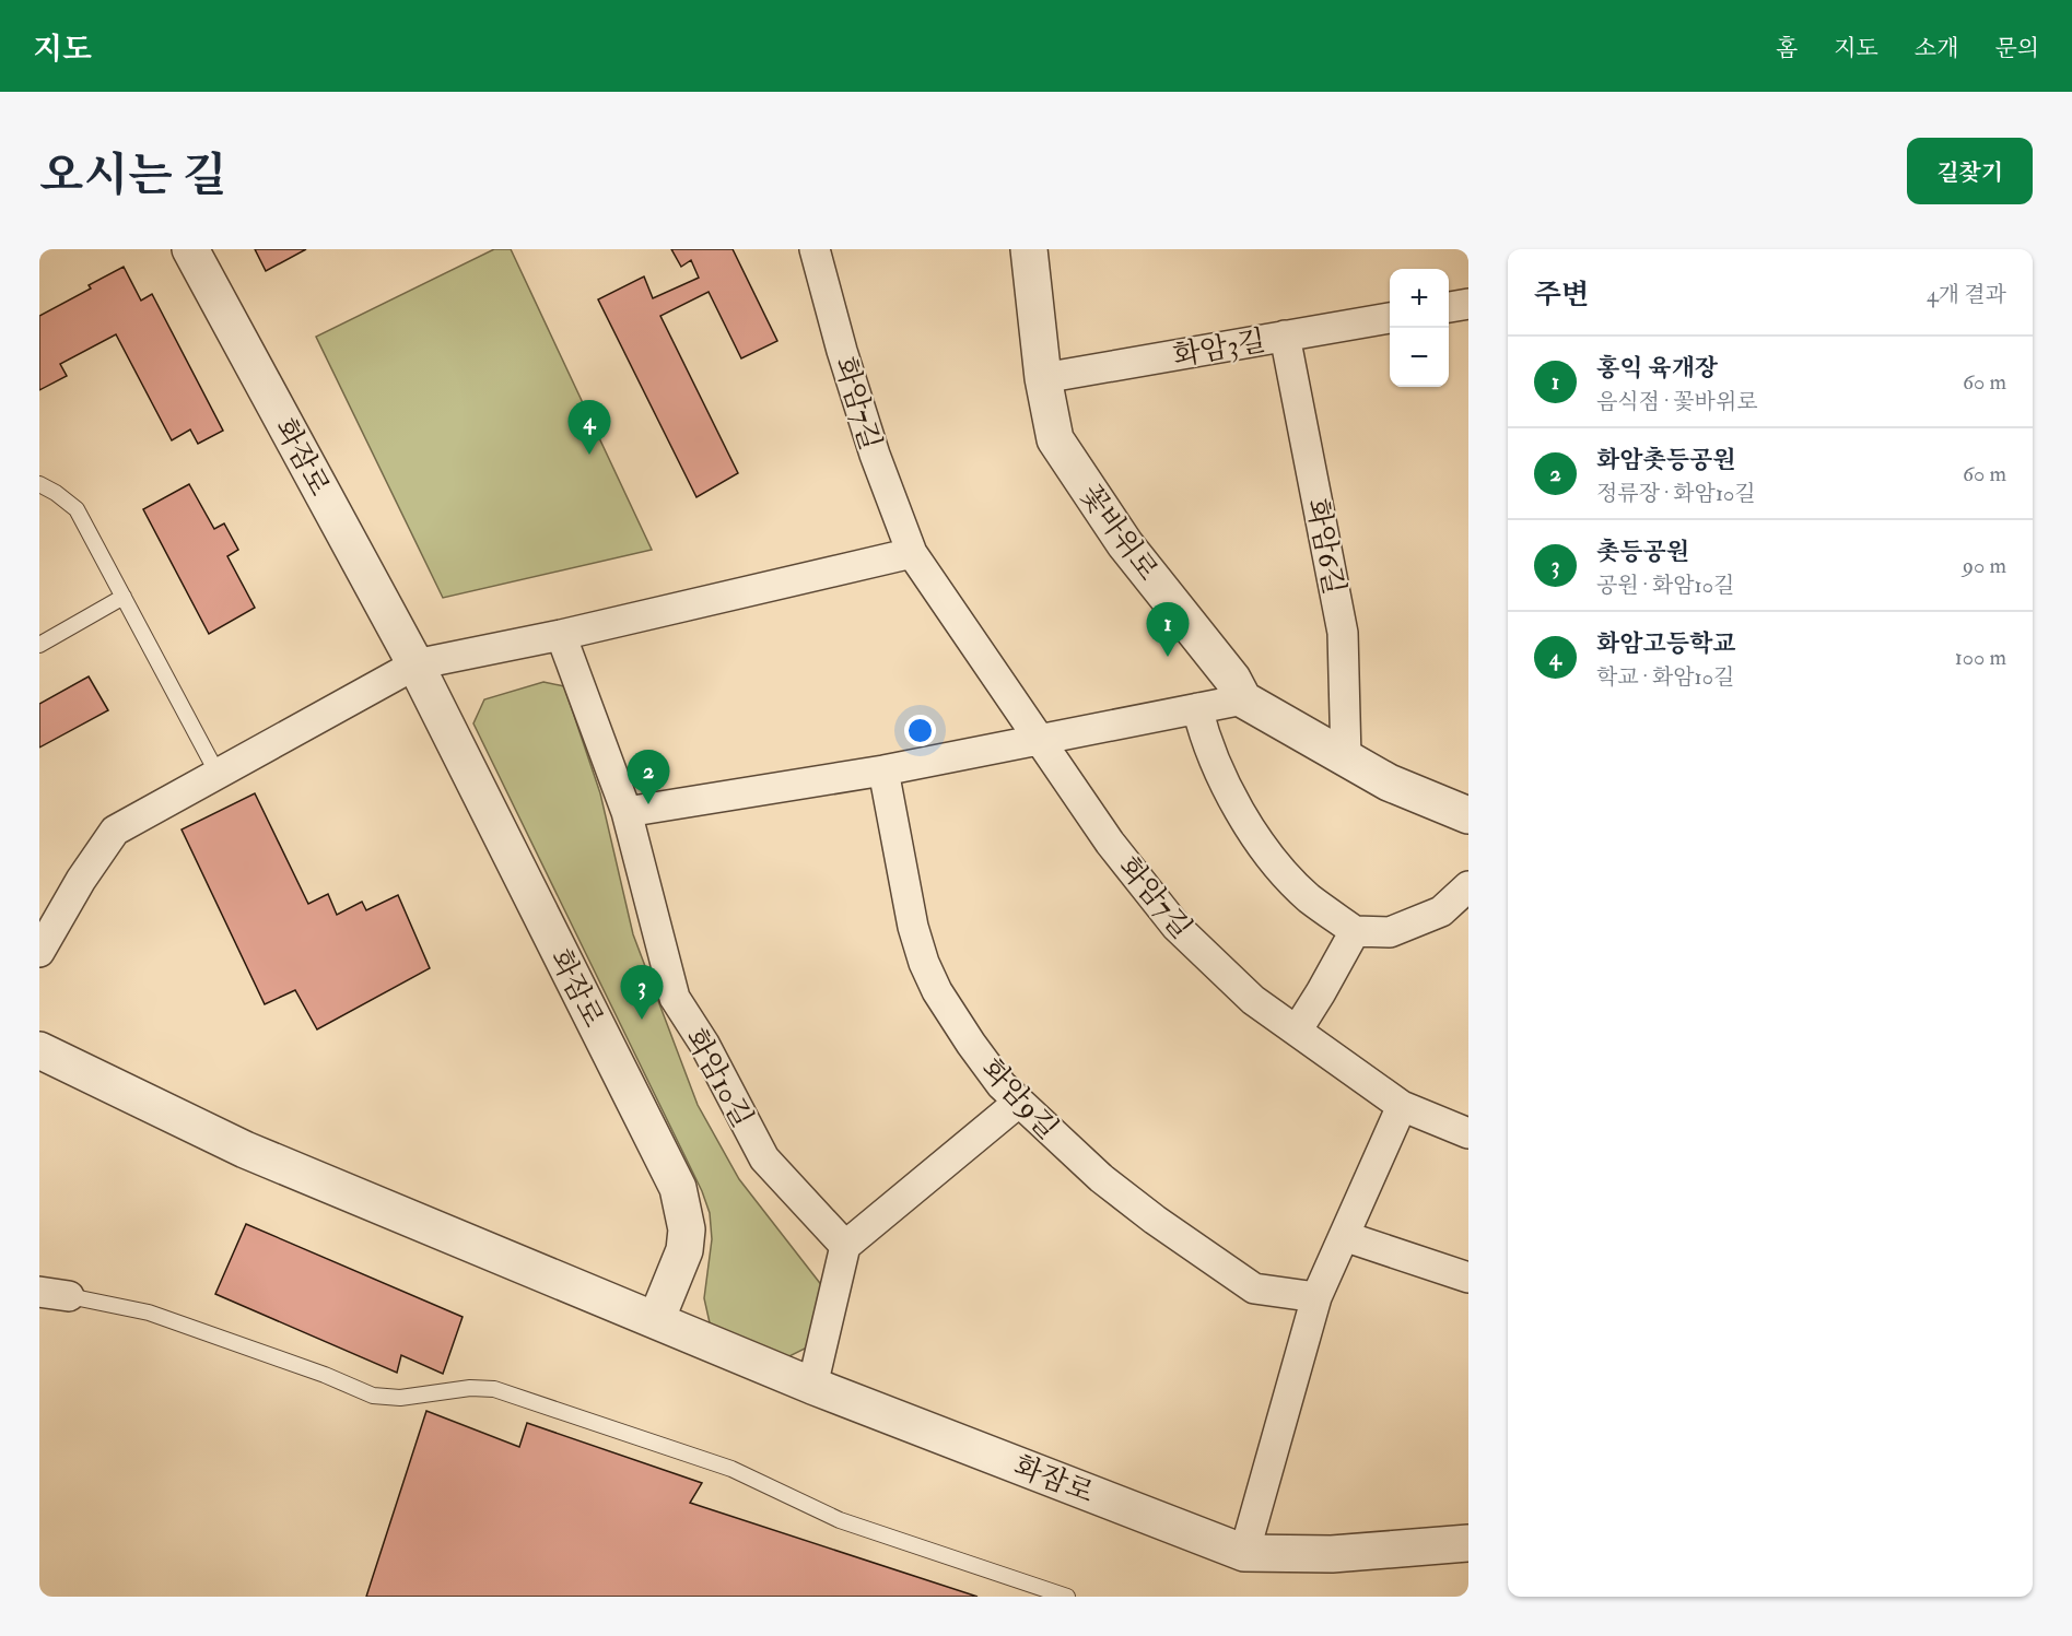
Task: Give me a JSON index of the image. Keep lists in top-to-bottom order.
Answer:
{
  "streets": {
    "street": [
      "화암3길",
      "화암7길",
      "화잠로",
      "꽃바위로",
      "화암6길",
      "화암10길",
      "화암9길"
    ]
  },
  "crossings": [
    ["화암3길", "꽃바위로"],
    ["화암3길", "화암6길"],
    ["꽃바위로", "화암6길"]
  ],
  "page": {
    "header": "지도",
    "nav": [
      "홈",
      "지도",
      "소개",
      "문의"
    ],
    "title": "오시는 길",
    "buttons": "길찾기",
    "heading": ["주변", "4개 결과"],
    "map_buttons": ["+", "−"],
    "list": [
      {
        "mark": "1",
        "name": "홍익 육개장",
        "note": "음식점 · 꽃바위로",
        "value": "60 m"
      },
      {
        "mark": "2",
        "name": "화암촛등공원",
        "note": "정류장 · 화암10길",
        "value": "60 m"
      },
      {
        "mark": "3",
        "name": "촛등공원",
        "note": "공원 · 화암10길",
        "value": "90 m"
      },
      {
        "mark": "4",
        "name": "화암고등학교",
        "note": "학교 · 화암10길",
        "value": "100 m"
      }
    ],
    "pins": [
      "4",
      "1",
      "2",
      "3"
    ]
  }
}
